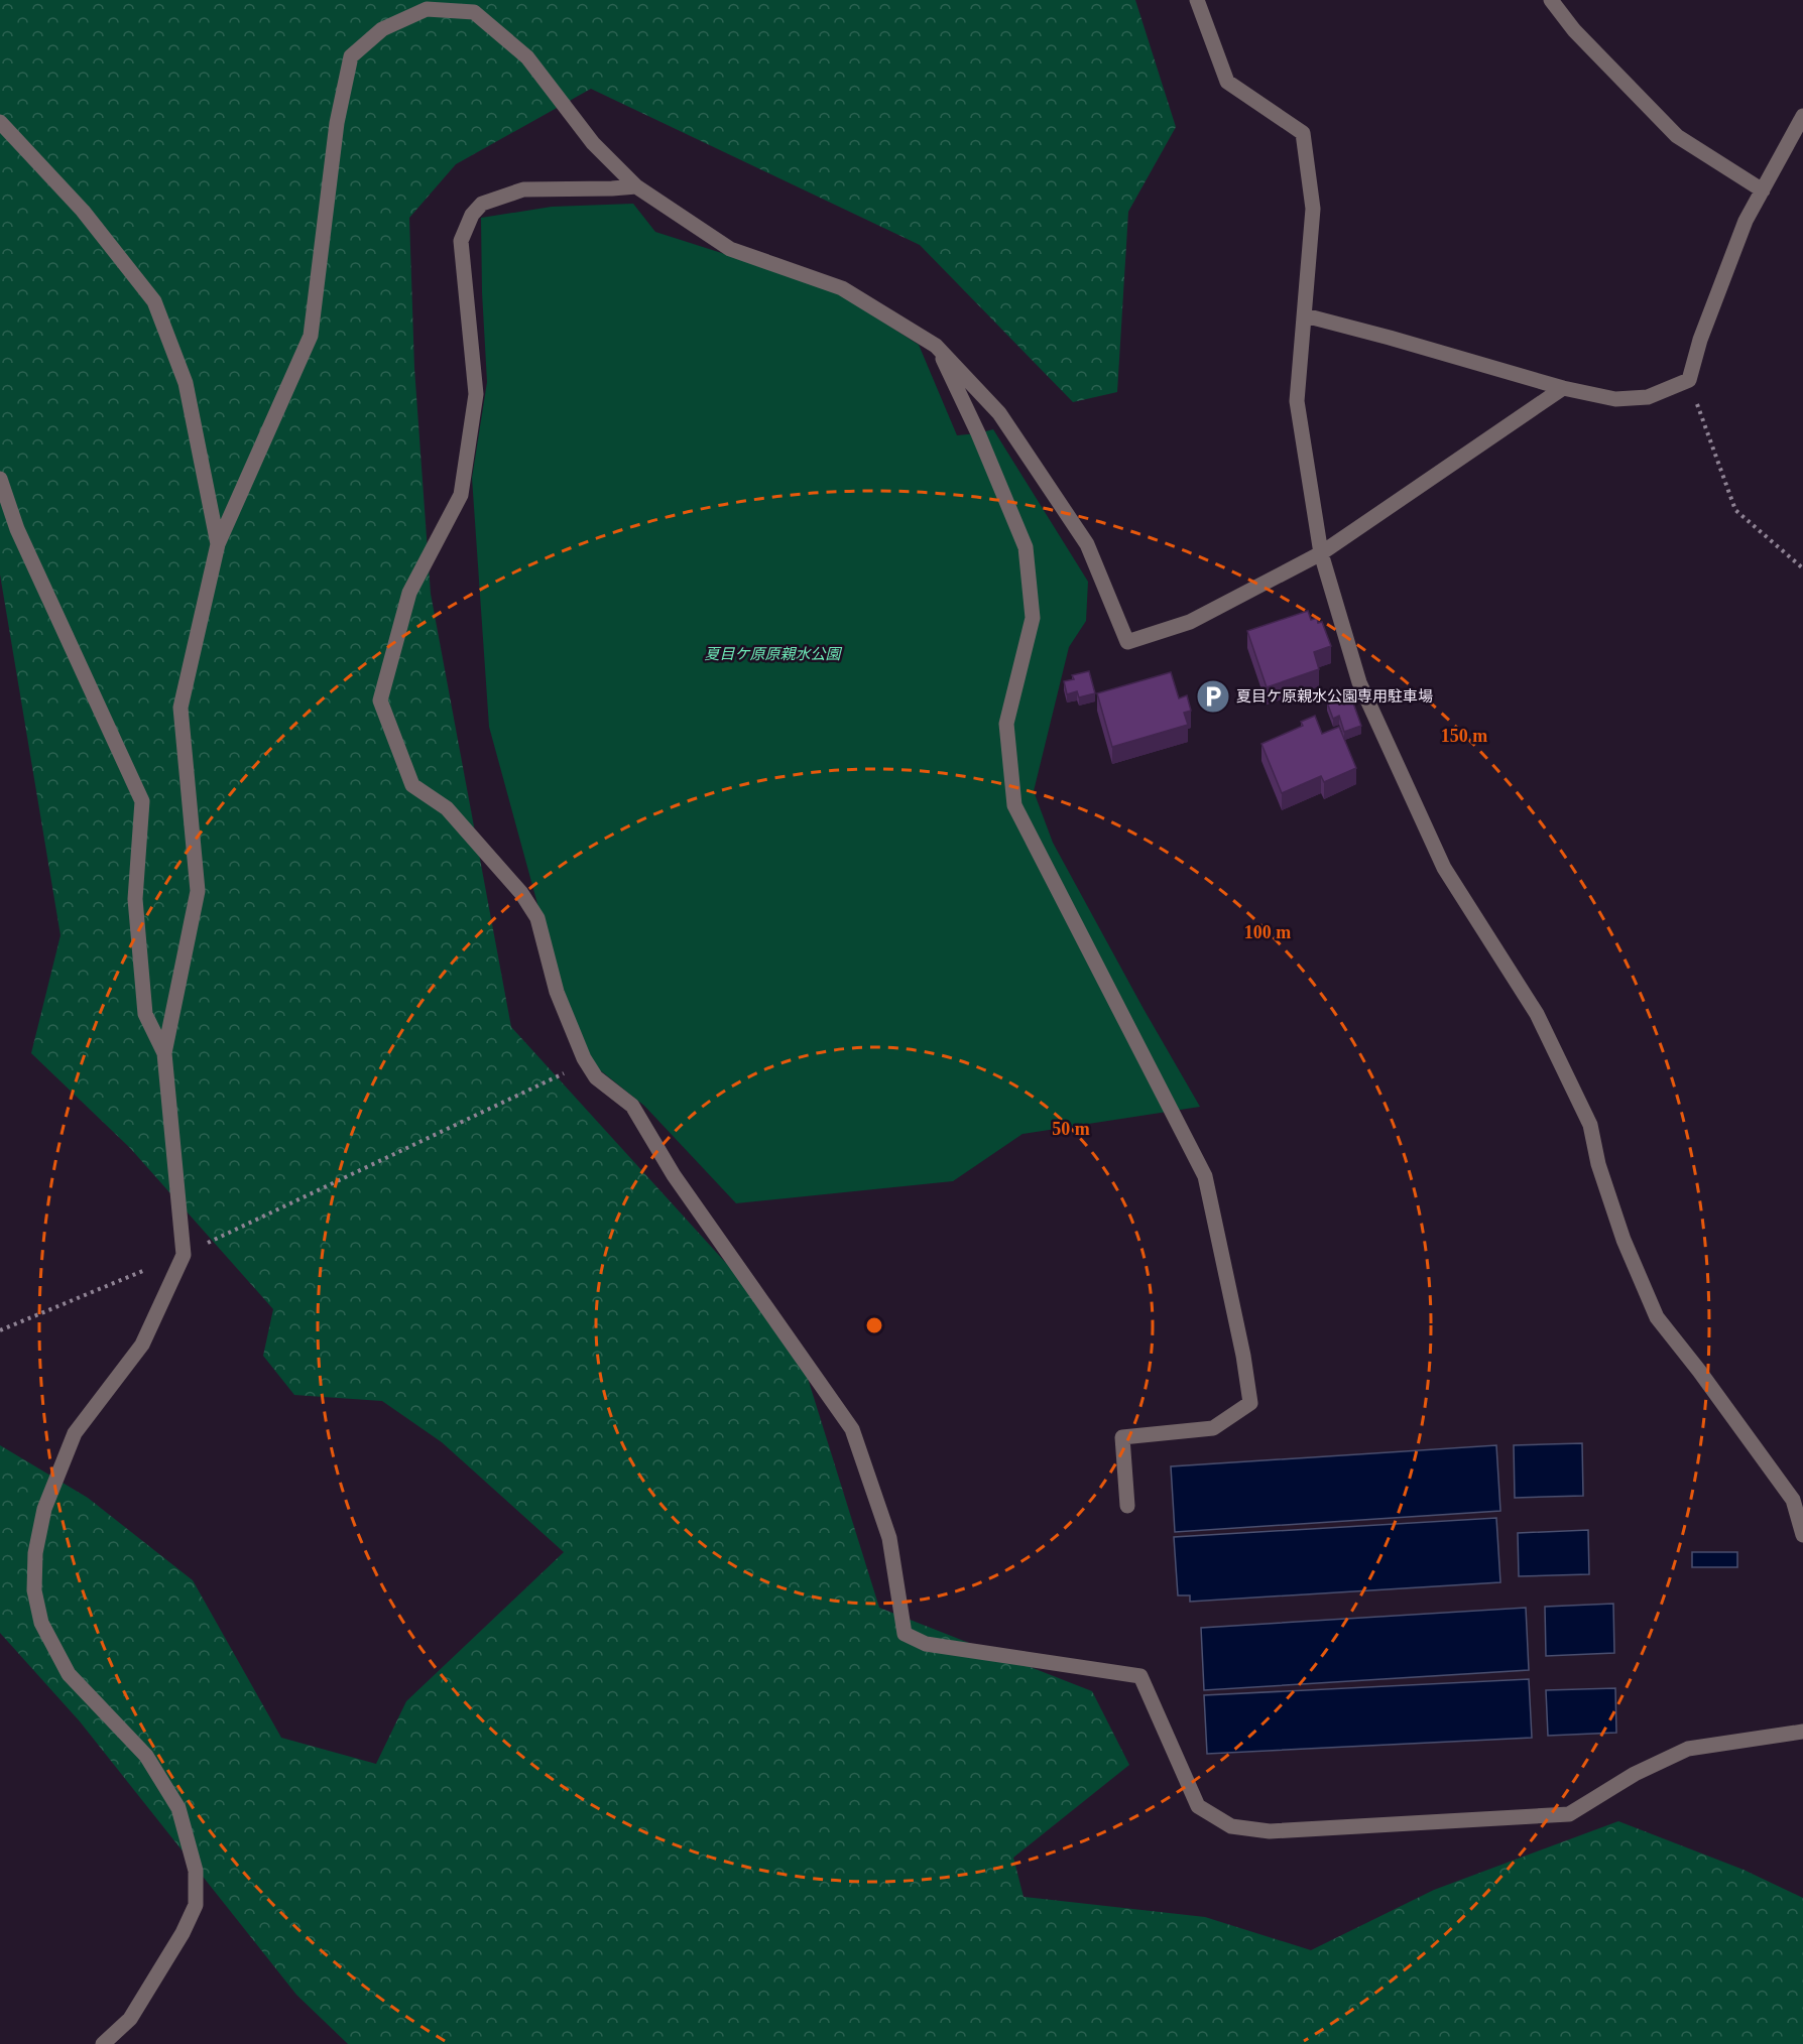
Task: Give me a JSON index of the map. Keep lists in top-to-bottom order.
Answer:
{
  "parks": ["夏目ケ原原親水公園"],
  "places": {
    "parking": ["夏目ケ原親水公園専用駐車場"]
  },
  "rings": ["150 m", "100 m", "50 m"]
}
